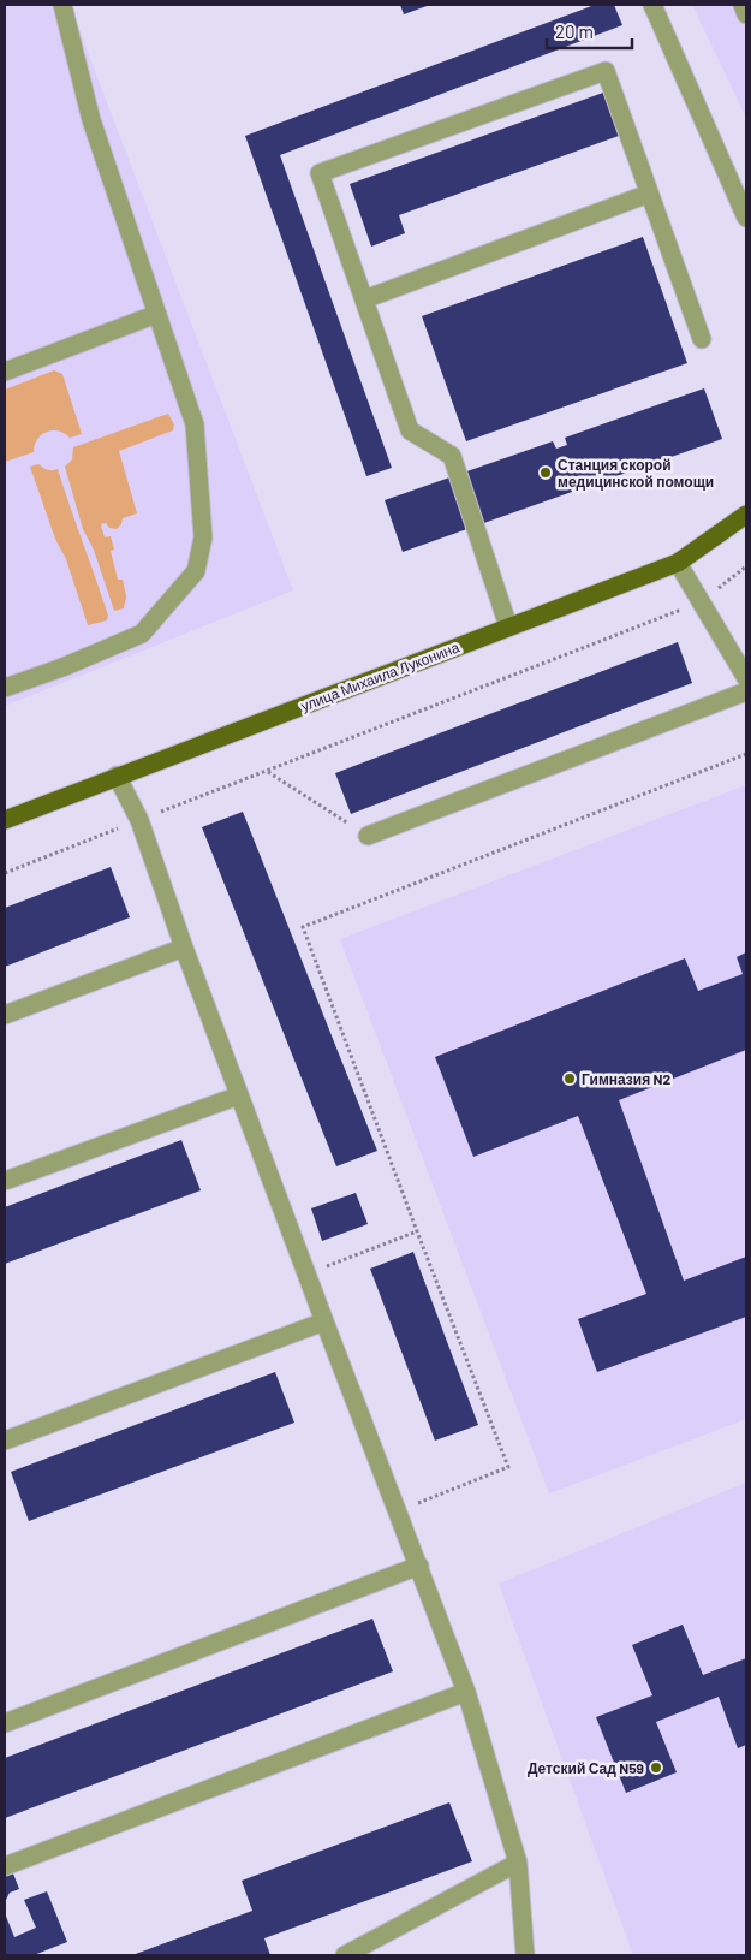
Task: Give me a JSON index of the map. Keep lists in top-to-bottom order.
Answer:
{
  "streets": {
    "main road": ["улица Михаила Луконина"]
  },
  "places": ["Станция скорой медицинской помощи", "Гимназия N2", "Детский Сад N59"],
  "scale_bar": "20 m"
}
